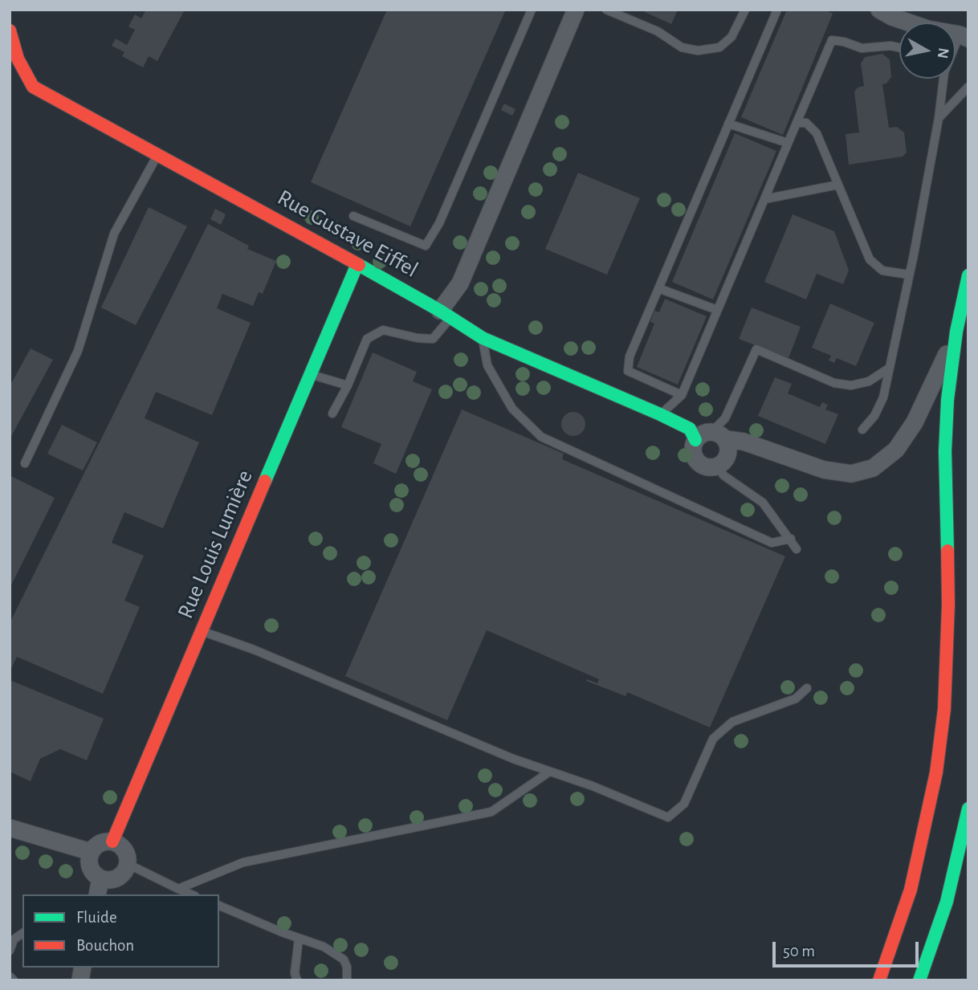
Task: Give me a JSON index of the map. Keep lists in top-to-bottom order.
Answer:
{
  "streets": {
    "street": ["Rue Gustave Eiffel", "Rue Louis Lumière"]
  },
  "crossings": [
    ["Rue Gustave Eiffel", "Rue Louis Lumière"]
  ],
  "legend": ["Fluide", "Bouchon"],
  "scale_bar": "50 m",
  "north": "right"
}
